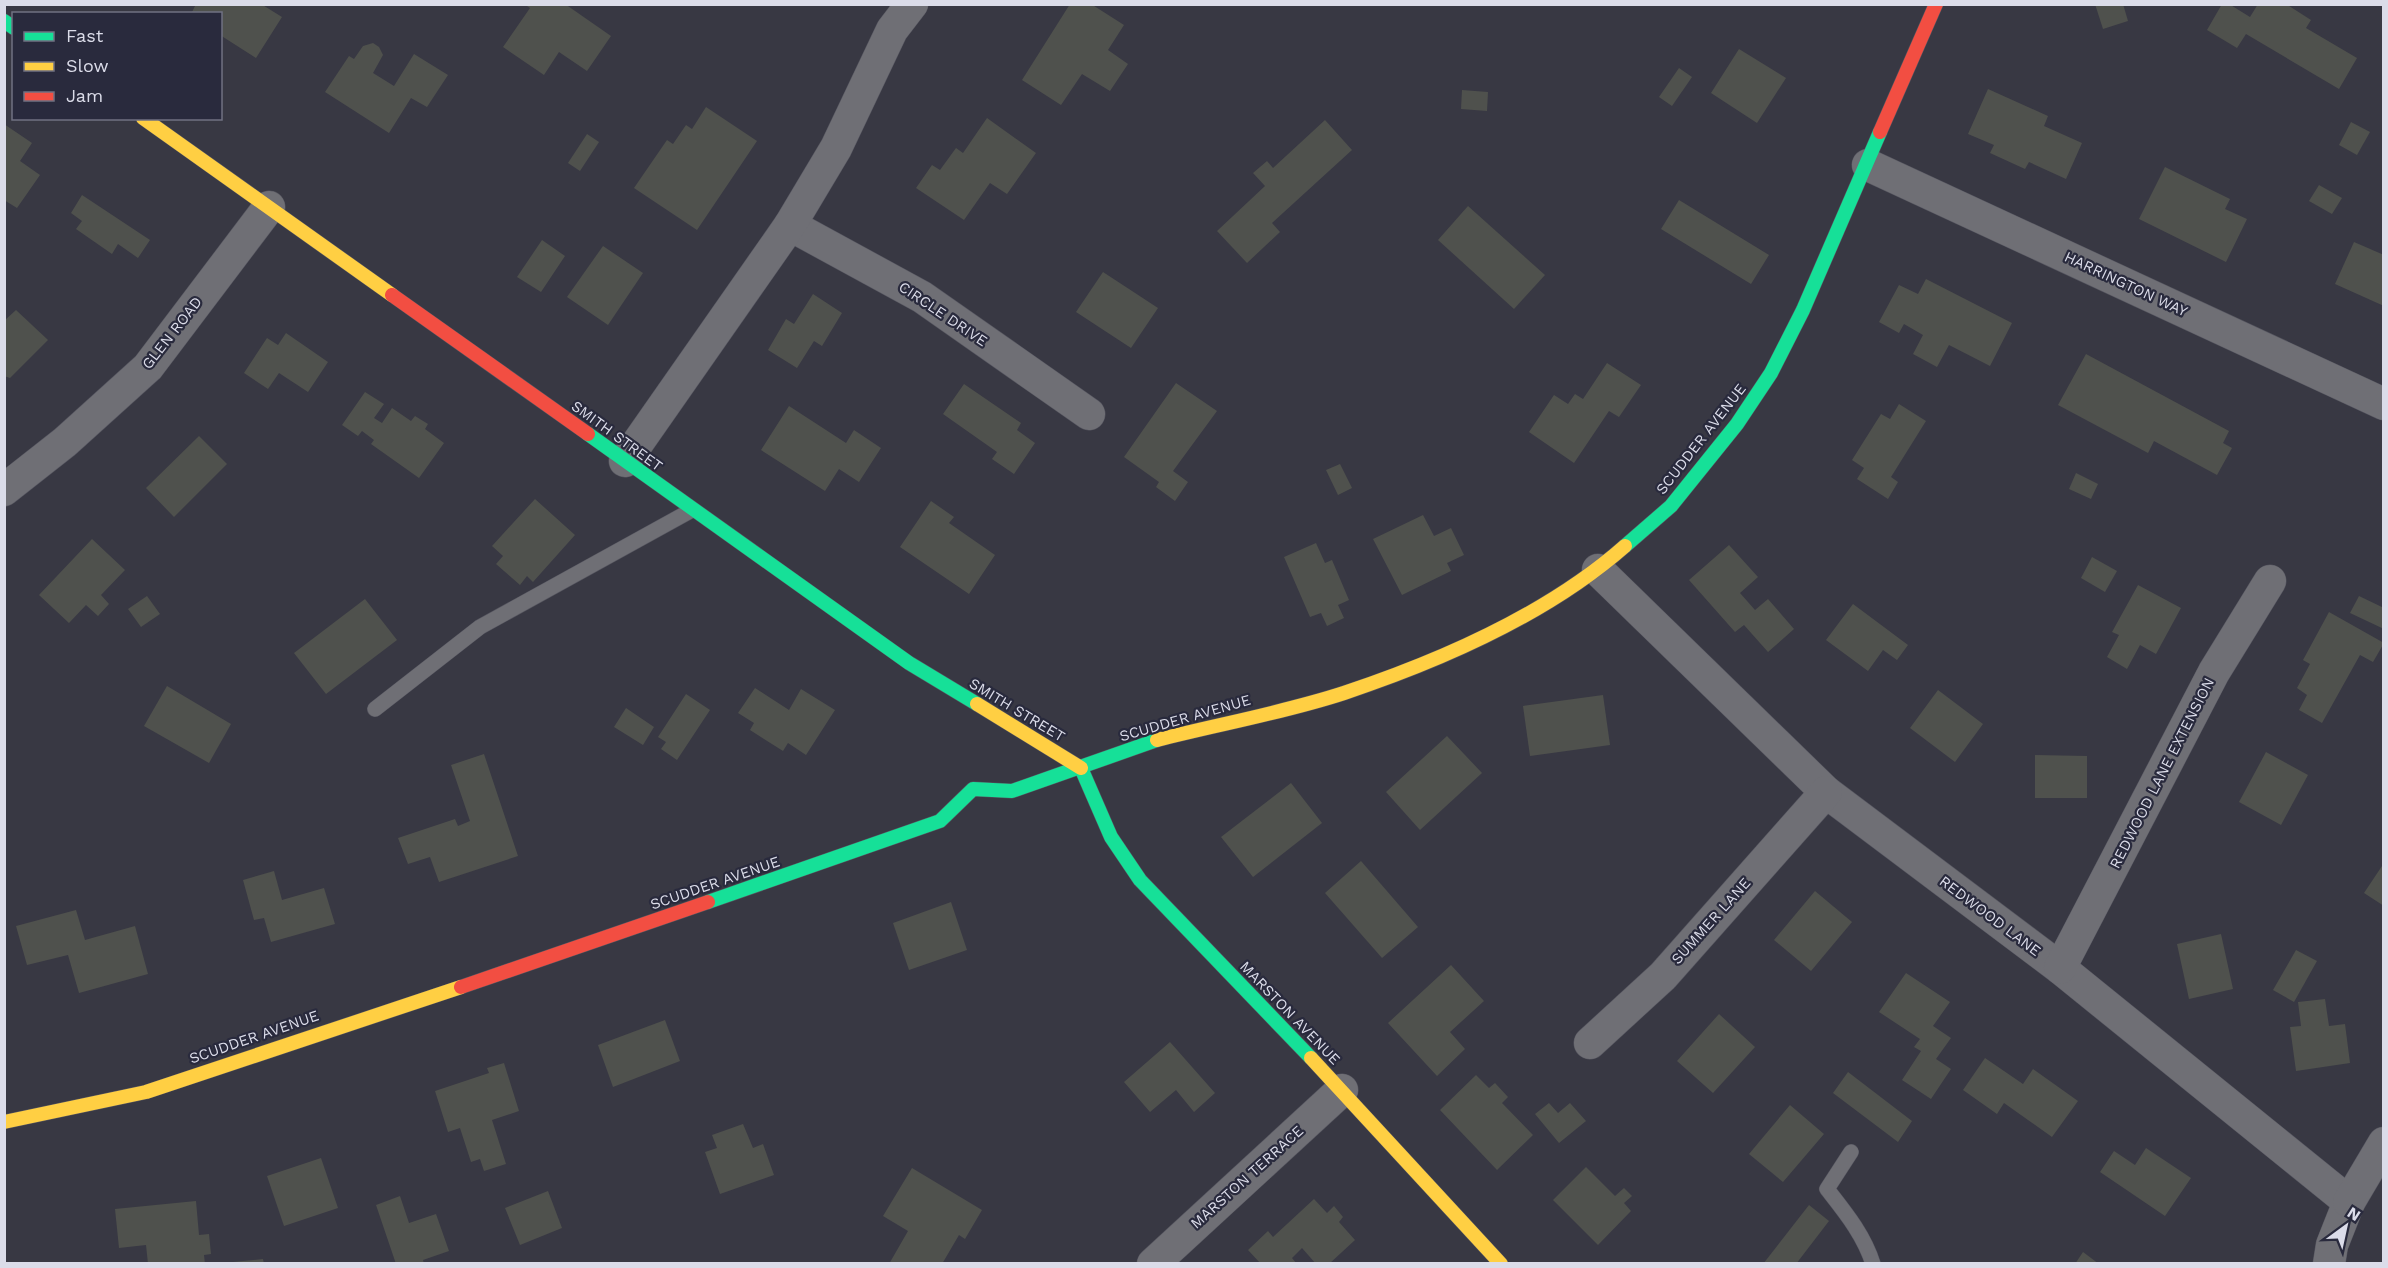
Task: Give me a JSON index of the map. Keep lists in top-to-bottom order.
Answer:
{
  "streets": {
    "main road": ["SMITH STREET", "SCUDDER AVENUE", "MARSTON AVENUE"],
    "street": [
      "HARRINGTON WAY",
      "CIRCLE DRIVE",
      "GLEN ROAD",
      "REDWOOD LANE EXTENSION",
      "REDWOOD LANE",
      "SUMMER LANE",
      "MARSTON TERRACE"
    ]
  },
  "crossings": [
    ["HARRINGTON WAY", "SCUDDER AVENUE"],
    ["GLEN ROAD", "SMITH STREET"],
    ["SMITH STREET", "SCUDDER AVENUE"],
    ["SMITH STREET", "MARSTON AVENUE"],
    ["SCUDDER AVENUE", "REDWOOD LANE"],
    ["SCUDDER AVENUE", "MARSTON AVENUE"],
    ["REDWOOD LANE EXTENSION", "REDWOOD LANE"],
    ["REDWOOD LANE", "SUMMER LANE"],
    ["MARSTON AVENUE", "MARSTON TERRACE"]
  ],
  "legend": ["Fast", "Slow", "Jam"],
  "north": "top right"
}
